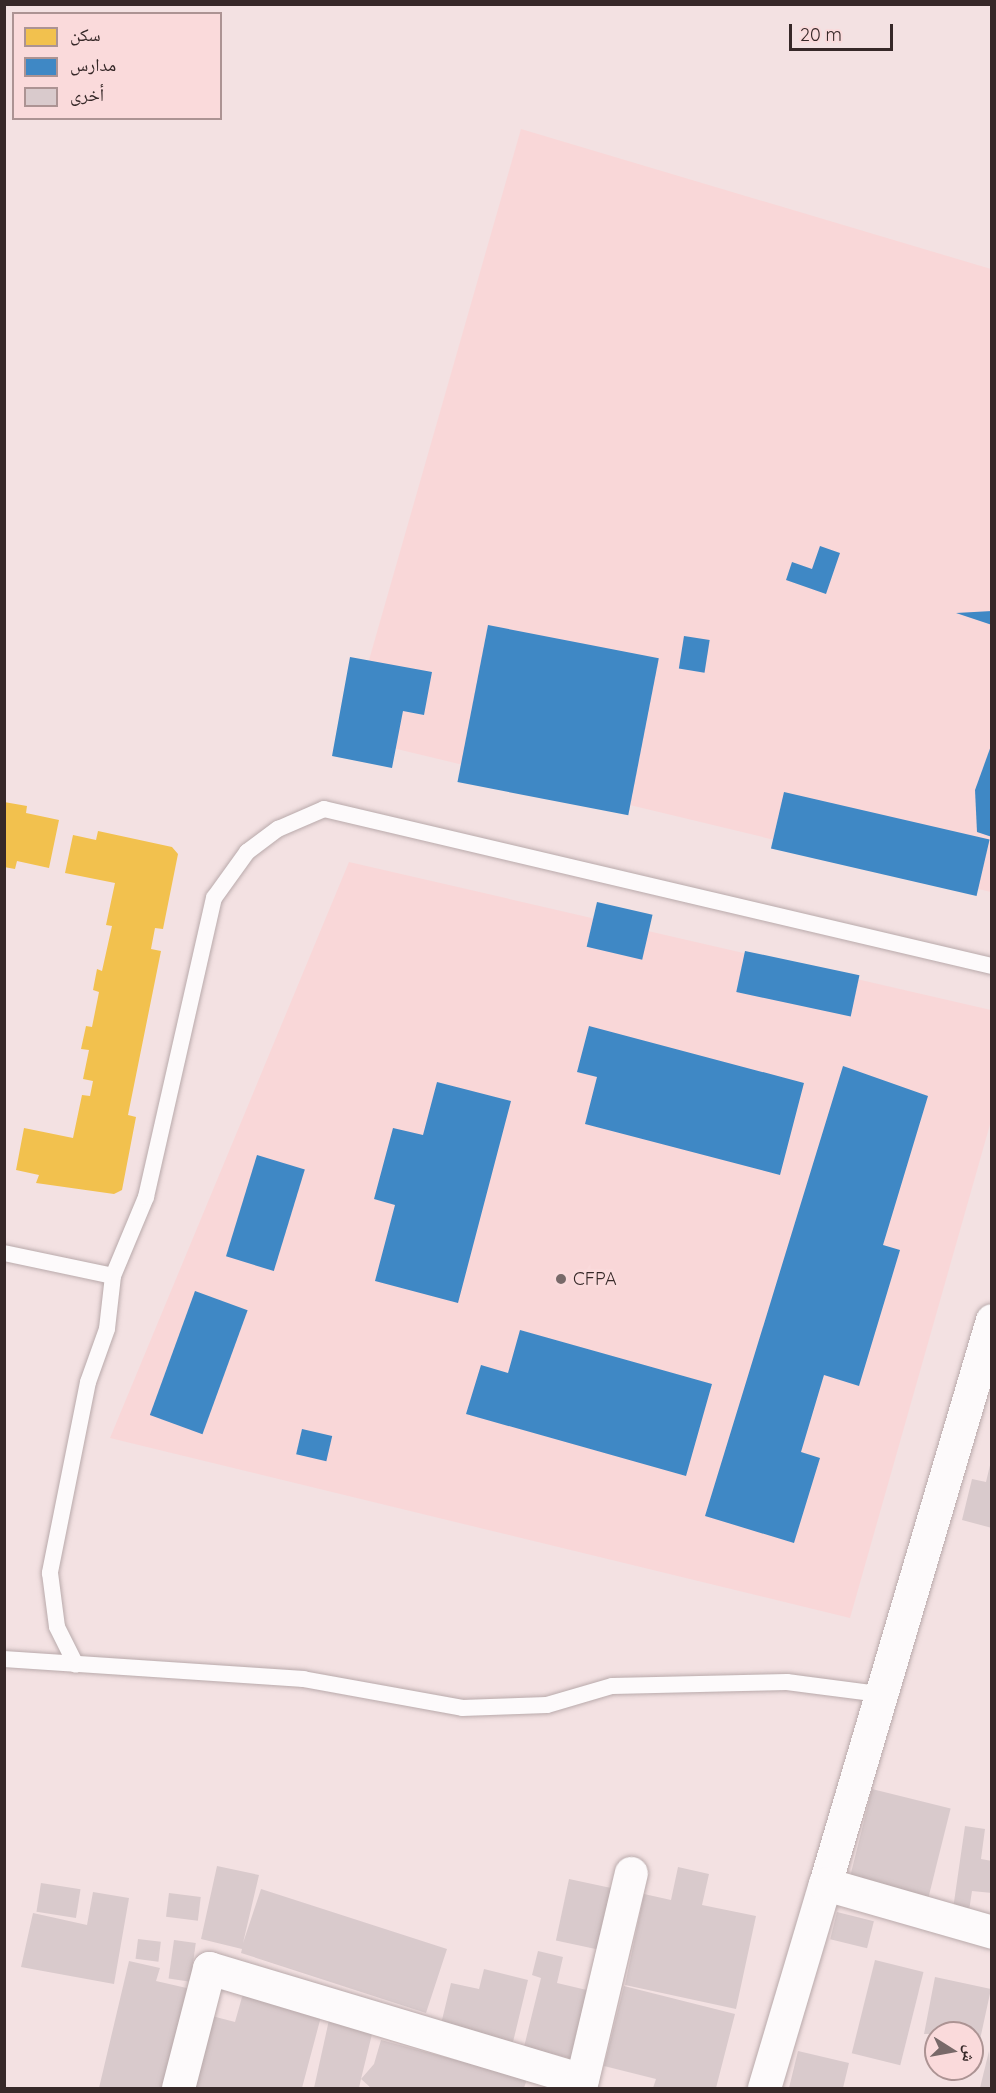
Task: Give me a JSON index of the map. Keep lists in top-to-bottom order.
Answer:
{
  "places": ["CFPA"],
  "legend": ["سكن", "مدارس", "أخرى"],
  "scale_bar": "20 m",
  "north": "right"
}
